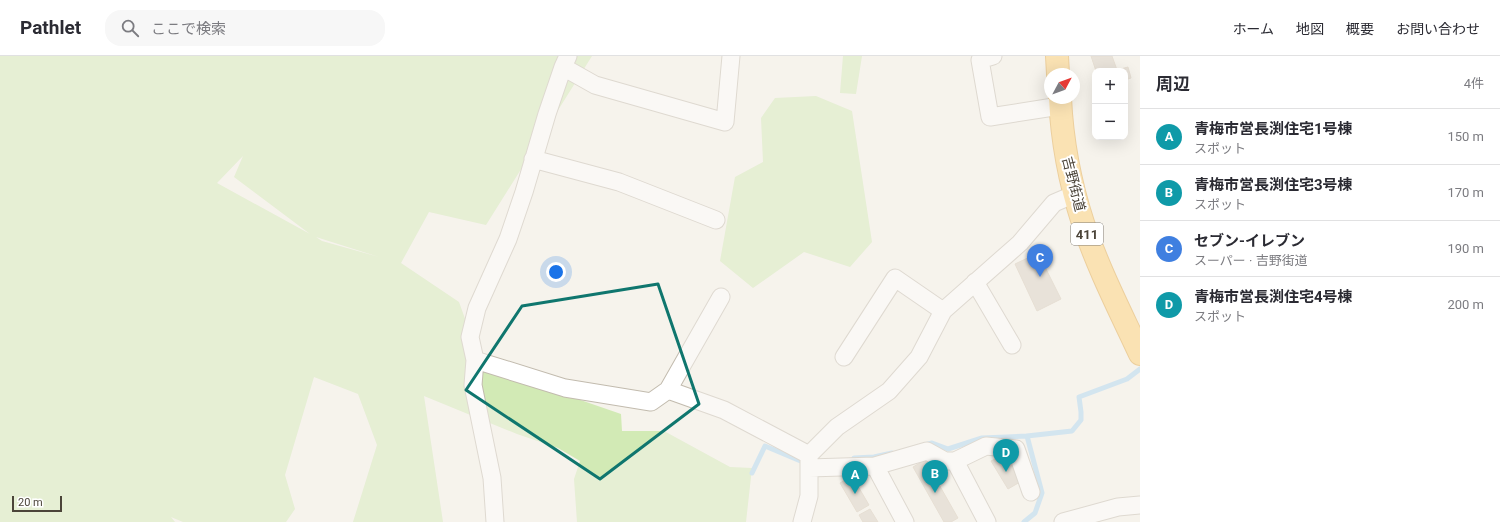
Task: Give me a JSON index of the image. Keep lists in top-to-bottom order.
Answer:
{
  "streets": {
    "highway": ["吉野街道", "411"]
  },
  "scale_bar": "20 m",
  "north": "top right",
  "page": {
    "header": "Pathlet",
    "search": "ここで検索",
    "nav": [
      "ホーム",
      "地図",
      "概要",
      "お問い合わせ"
    ],
    "heading": ["周辺", "4件"],
    "map_buttons": ["+", "−"],
    "list": [
      {
        "mark": "A",
        "name": "青梅市営長渕住宅1号棟",
        "note": "スポット",
        "value": "150 m"
      },
      {
        "mark": "B",
        "name": "青梅市営長渕住宅3号棟",
        "note": "スポット",
        "value": "170 m"
      },
      {
        "mark": "C",
        "name": "セブン-イレブン",
        "note": "スーパー · 吉野街道",
        "value": "190 m"
      },
      {
        "mark": "D",
        "name": "青梅市営長渕住宅4号棟",
        "note": "スポット",
        "value": "200 m"
      }
    ],
    "pins": [
      "C",
      "D",
      "B",
      "A"
    ],
    "scale": "20 m"
  }
}
